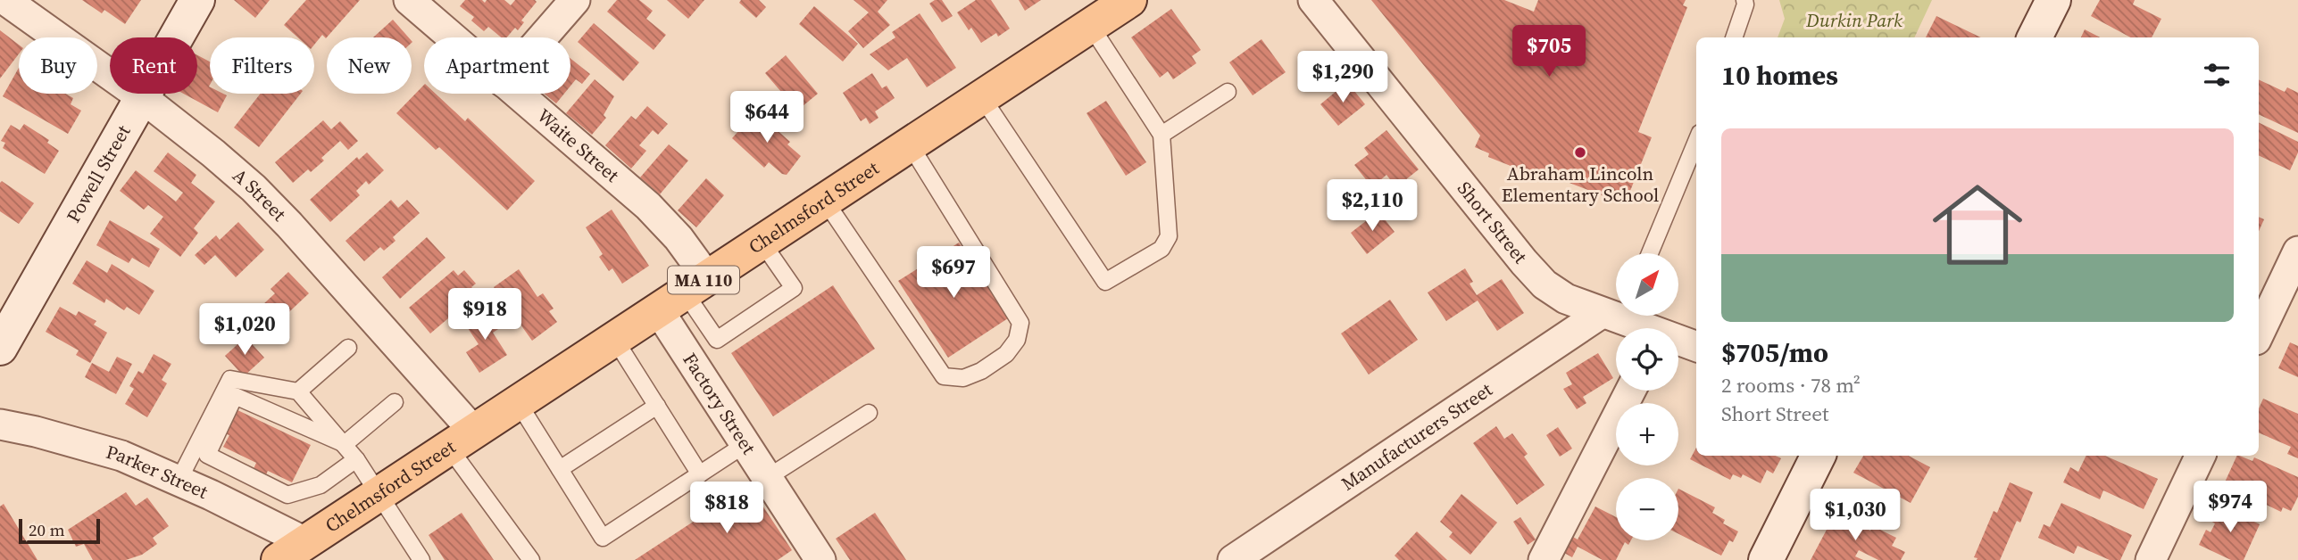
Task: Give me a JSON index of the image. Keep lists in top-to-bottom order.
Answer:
{
  "streets": {
    "main road": ["Chelmsford Street", "MA 110"],
    "street": [
      "Waite Street",
      "Powell Street",
      "A Street",
      "Short Street",
      "Factory Street",
      "Manufacturers Street",
      "Parker Street"
    ]
  },
  "crossings": [
    ["Waite Street", "Chelmsford Street"],
    ["Waite Street", "Factory Street"],
    ["Powell Street", "A Street"],
    ["A Street", "Chelmsford Street"],
    ["Chelmsford Street", "Factory Street"],
    ["Chelmsford Street", "Parker Street"]
  ],
  "parks": ["Durkin Park"],
  "places": ["Abraham Lincoln Elementary School"],
  "scale_bar": "20 m",
  "north": "top right",
  "page": {
    "price": [
      "$705",
      "$1,290",
      "$644",
      "$2,110",
      "$697",
      "$918",
      "$1,020",
      "$974",
      "$818",
      "$1,030"
    ],
    "chip": [
      "Buy",
      "Rent",
      "Filters",
      "New",
      "Apartment"
    ],
    "heading": "10 homes",
    "list": [
      {
        "name": "$705/mo",
        "note": "2 rooms · 78 m² · Short Street"
      }
    ],
    "map_buttons": ["+", "−"],
    "scale": "20 m"
  }
}
